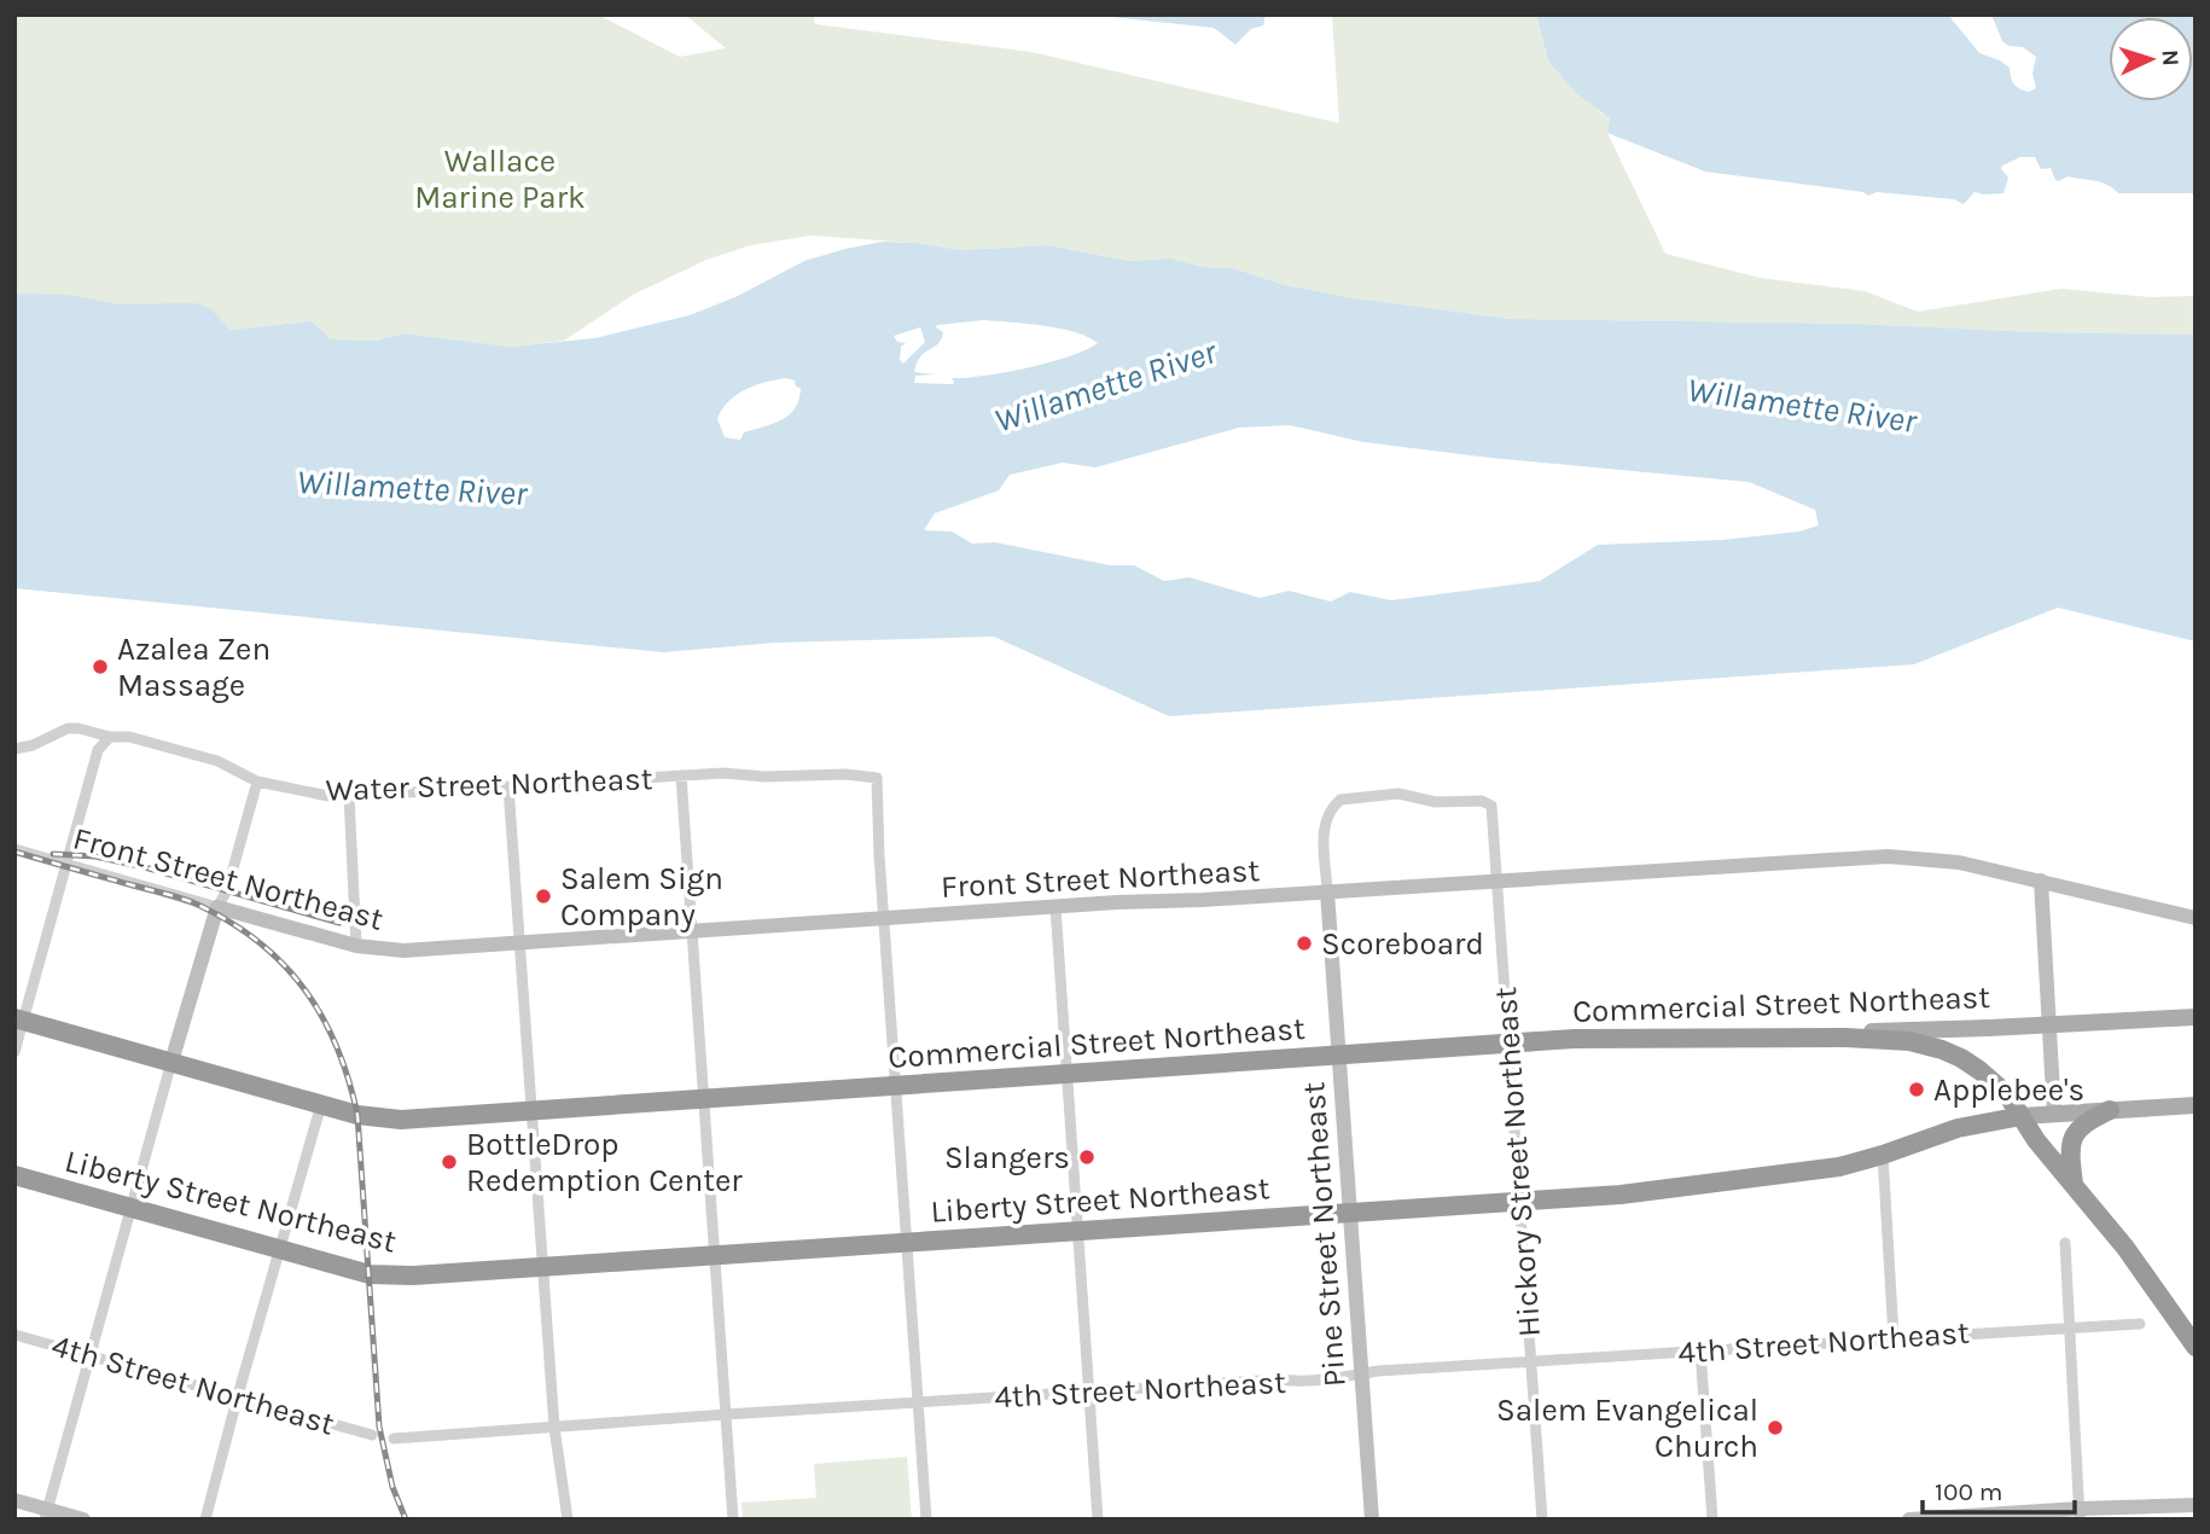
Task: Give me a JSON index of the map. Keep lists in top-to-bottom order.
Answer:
{
  "streets": {
    "highway": ["Commercial Street Northeast", "Liberty Street Northeast"],
    "street": [
      "Water Street Northeast",
      "Front Street Northeast",
      "Hickory Street Northeast",
      "Pine Street Northeast",
      "4th Street Northeast"
    ]
  },
  "crossings": [
    ["Water Street Northeast", "Front Street Northeast"],
    ["Front Street Northeast", "Hickory Street Northeast"],
    ["Front Street Northeast", "Pine Street Northeast"],
    ["Commercial Street Northeast", "Hickory Street Northeast"],
    ["Commercial Street Northeast", "Pine Street Northeast"],
    ["Hickory Street Northeast", "Liberty Street Northeast"],
    ["Hickory Street Northeast", "Pine Street Northeast"],
    ["Hickory Street Northeast", "4th Street Northeast"],
    ["Liberty Street Northeast", "Pine Street Northeast"],
    ["Pine Street Northeast", "4th Street Northeast"]
  ],
  "water": ["Willamette River"],
  "parks": ["Wallace Marine Park"],
  "places": [
    "Azalea Zen Massage",
    "Salem Sign Company",
    "Scoreboard",
    "Applebee's",
    "Slangers",
    "BottleDrop Redemption Center",
    "Salem Evangelical Church"
  ],
  "scale_bar": "100 m",
  "north": "right"
}
